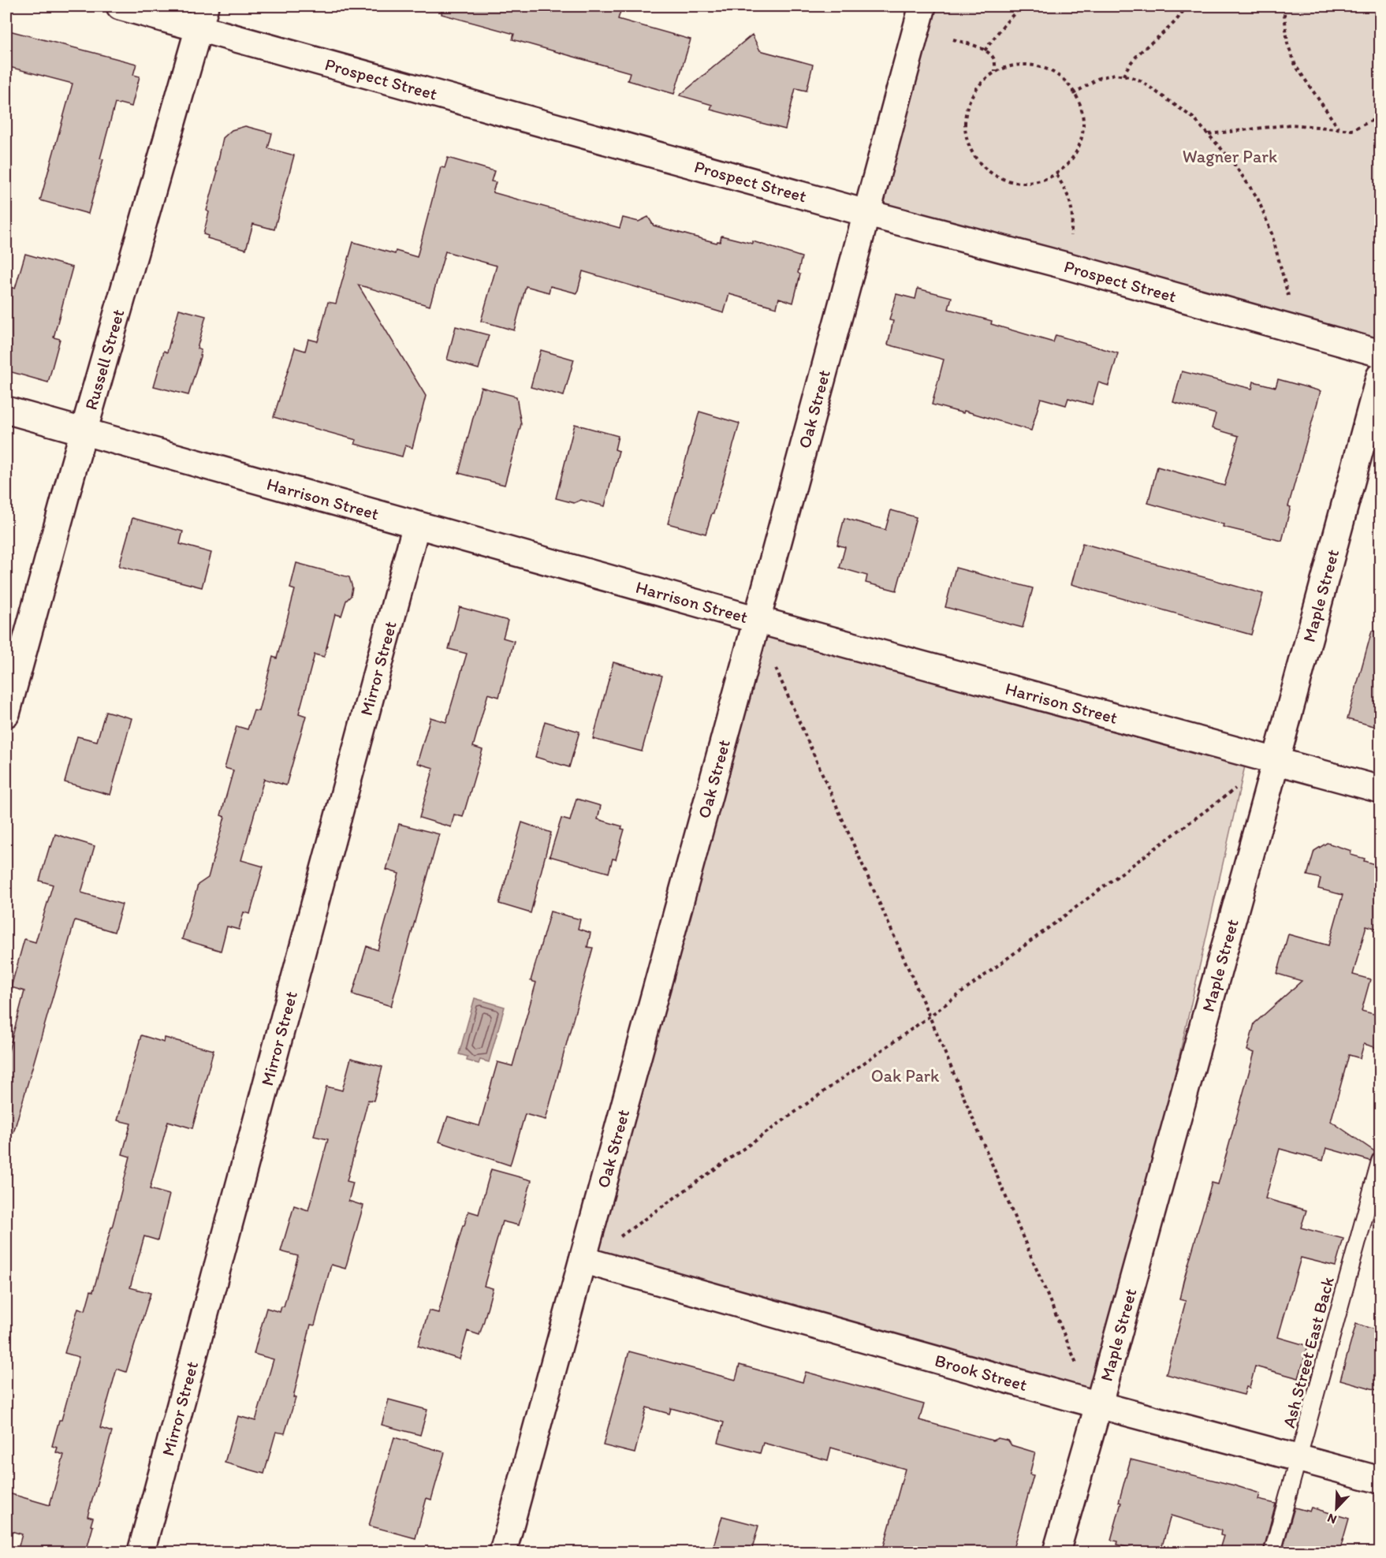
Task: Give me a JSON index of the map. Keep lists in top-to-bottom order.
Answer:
{
  "streets": {
    "street": [
      "Prospect Street",
      "Russell Street",
      "Oak Street",
      "Harrison Street",
      "Maple Street",
      "Mirror Street",
      "Brook Street"
    ],
    "lane": ["Ash Street East Back"]
  },
  "crossings": [
    ["Prospect Street", "Russell Street"],
    ["Prospect Street", "Oak Street"],
    ["Russell Street", "Harrison Street"],
    ["Oak Street", "Harrison Street"],
    ["Oak Street", "Brook Street"],
    ["Harrison Street", "Maple Street"],
    ["Harrison Street", "Mirror Street"],
    ["Maple Street", "Brook Street"],
    ["Ash Street East Back", "Brook Street"]
  ],
  "parks": ["Wagner Park", "Oak Park"],
  "north": "bottom left"
}
